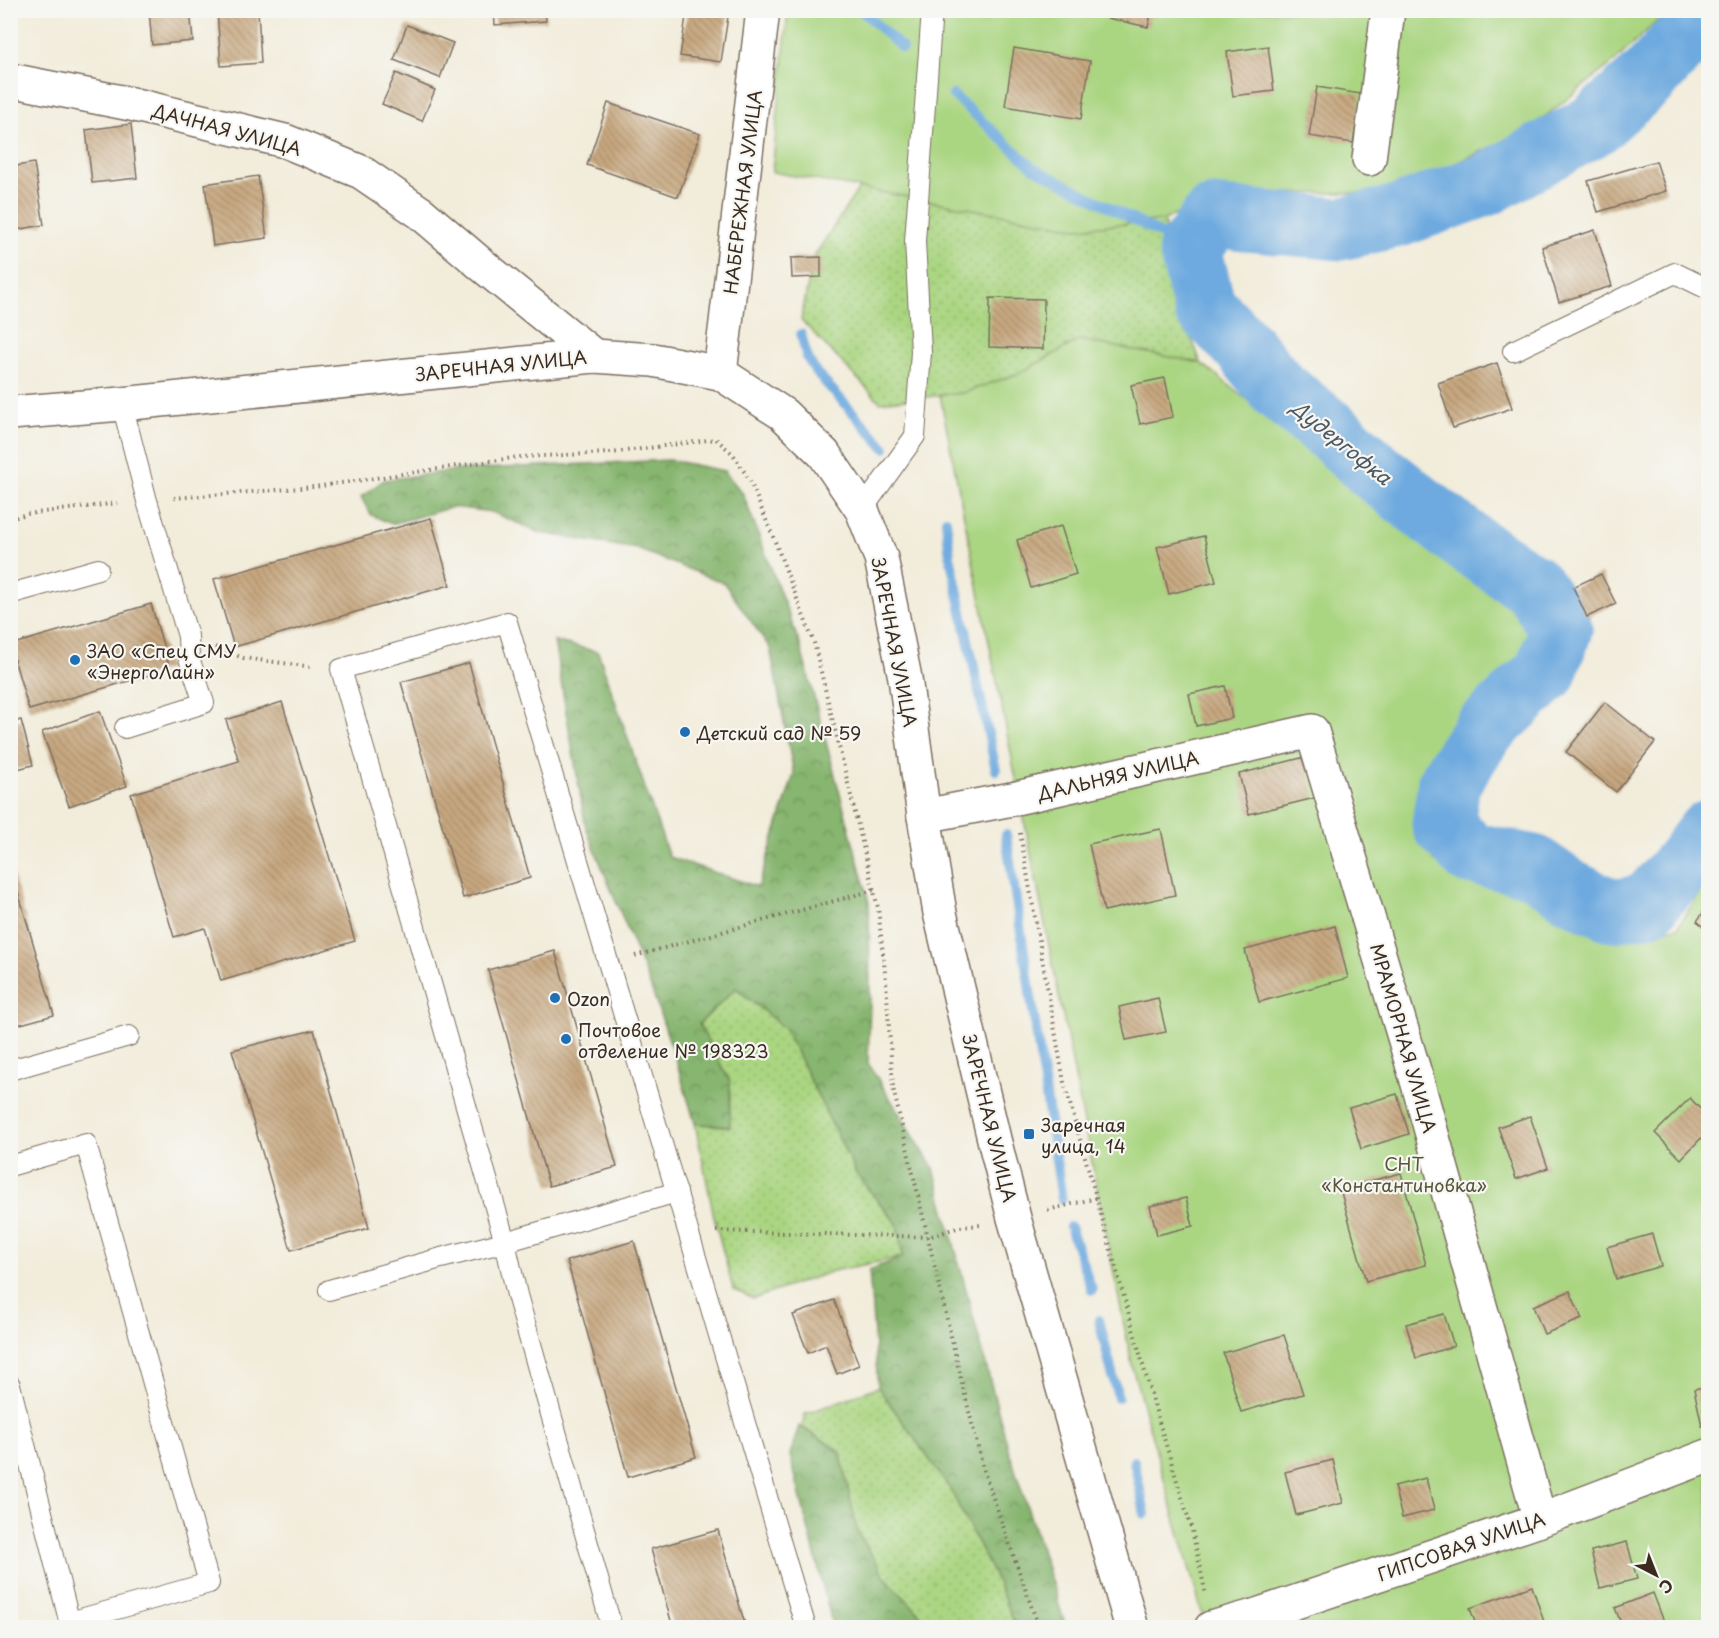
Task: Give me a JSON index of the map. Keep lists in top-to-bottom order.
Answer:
{
  "streets": {
    "street": [
      "ДАЧНАЯ УЛИЦА",
      "НАБЕРЕЖНАЯ УЛИЦА",
      "ЗАРЕЧНАЯ УЛИЦА",
      "ДАЛЬНЯЯ УЛИЦА",
      "МРАМОРНАЯ УЛИЦА",
      "ГИПСОВАЯ УЛИЦА"
    ]
  },
  "crossings": [
    ["ДАЧНАЯ УЛИЦА", "ЗАРЕЧНАЯ УЛИЦА"],
    ["НАБЕРЕЖНАЯ УЛИЦА", "ЗАРЕЧНАЯ УЛИЦА"],
    ["ЗАРЕЧНАЯ УЛИЦА", "ДАЛЬНЯЯ УЛИЦА"],
    ["ДАЛЬНЯЯ УЛИЦА", "МРАМОРНАЯ УЛИЦА"],
    ["МРАМОРНАЯ УЛИЦА", "ГИПСОВАЯ УЛИЦА"]
  ],
  "water": ["Дудергофка"],
  "parks": ["СНТ «Константиновка»"],
  "places": {
    "other": [
      "ЗАО «Спец СМУ «ЭнергоЛайн»",
      "Детский сад № 59",
      "Ozon",
      "Почтовое отделение № 198323"
    ],
    "transit": ["Заречная улица, 14"]
  },
  "north": "bottom right"
}
